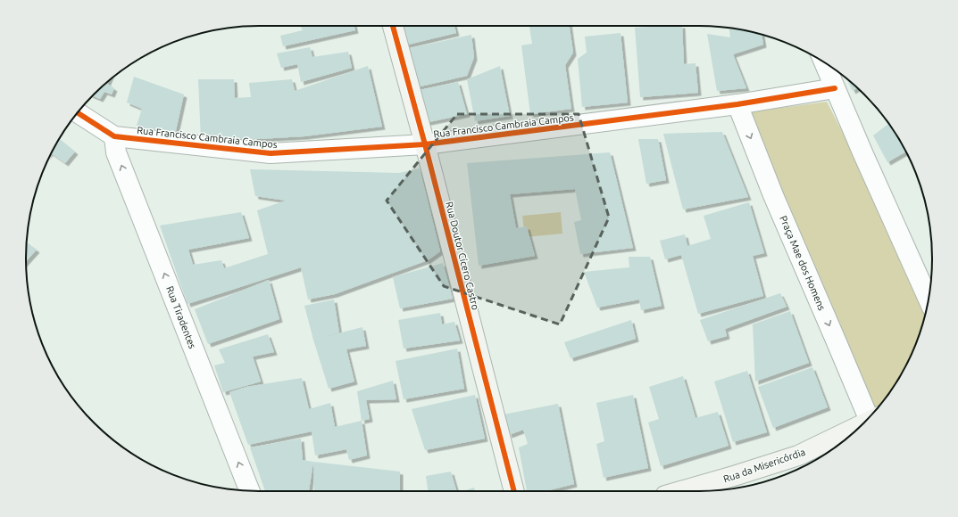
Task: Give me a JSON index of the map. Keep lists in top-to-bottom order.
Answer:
{
  "streets": {
    "street": [
      "Rua Francisco Cambraia Campos",
      "Rua Doutor Cícero Castro",
      "Praça Mae dos Homens",
      "Rua Tiradentes",
      "Rua da Misericórdia"
    ]
  },
  "crossings": [
    ["Rua Francisco Cambraia Campos", "Rua Doutor Cícero Castro"],
    ["Rua Francisco Cambraia Campos", "Praça Mae dos Homens"],
    ["Rua Francisco Cambraia Campos", "Rua Tiradentes"]
  ],
  "one_way": ["Rua Tiradentes"]
}
